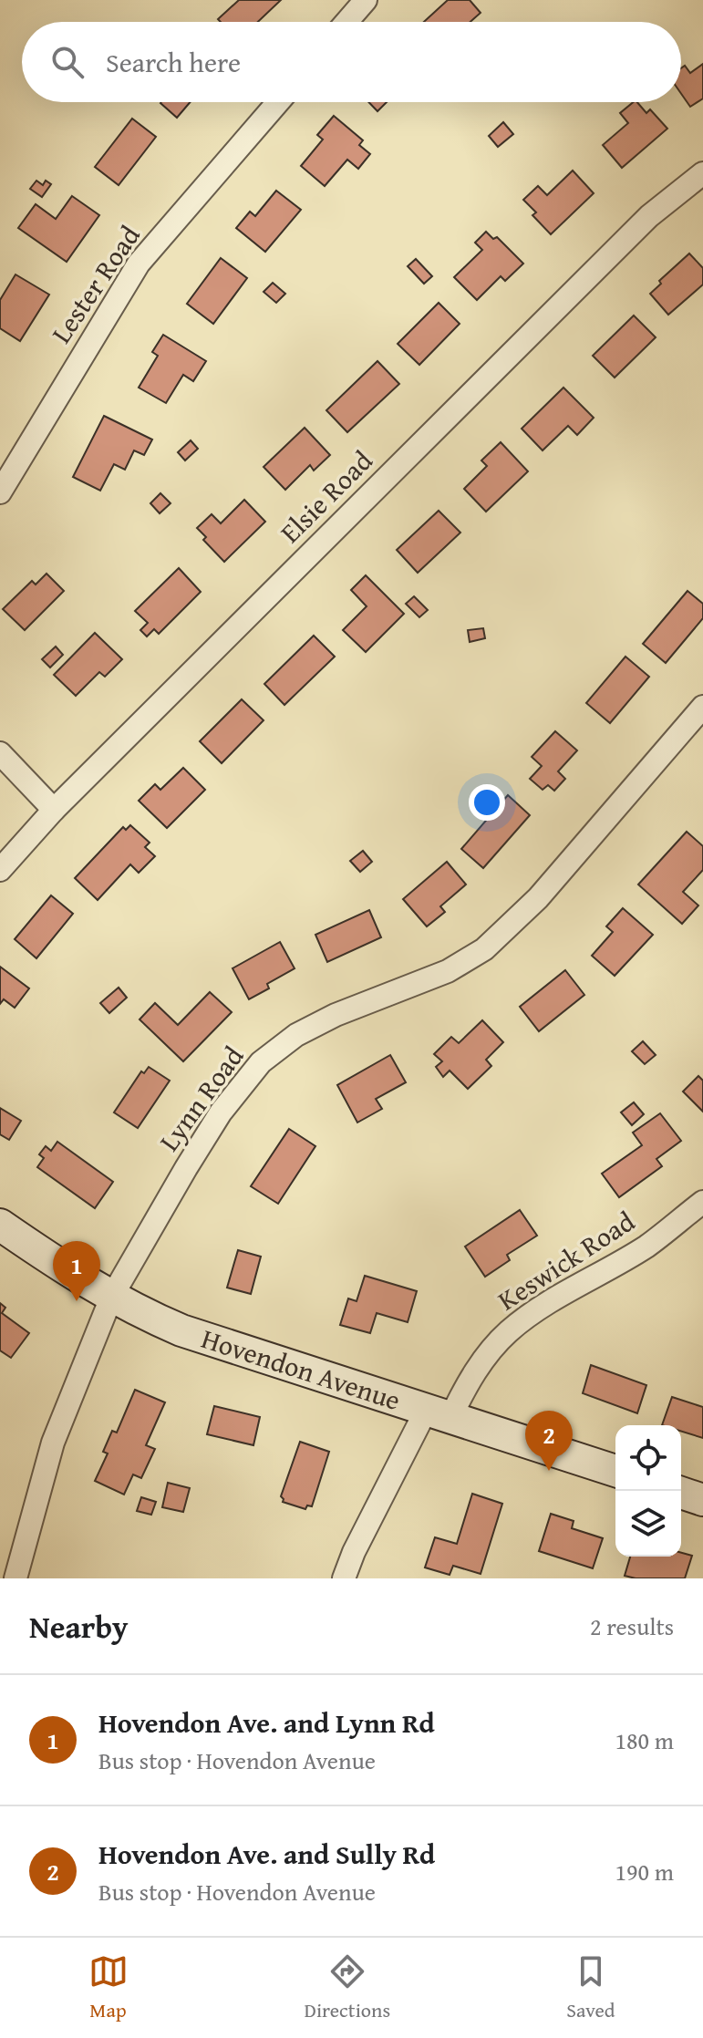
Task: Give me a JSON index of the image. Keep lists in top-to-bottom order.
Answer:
{
  "streets": {
    "street": [
      "Lester Road",
      "Elsie Road",
      "Lynn Road",
      "Keswick Road",
      "Hovendon Avenue"
    ]
  },
  "crossings": [
    ["Lynn Road", "Hovendon Avenue"],
    ["Keswick Road", "Hovendon Avenue"]
  ],
  "page": {
    "search": "Search here",
    "pins": ["1", "2"],
    "heading": ["Nearby", "2 results"],
    "list": [
      {
        "mark": "1",
        "name": "Hovendon Ave. and Lynn Rd",
        "note": "Bus stop · Hovendon Avenue",
        "value": "180 m"
      },
      {
        "mark": "2",
        "name": "Hovendon Ave. and Sully Rd",
        "note": "Bus stop · Hovendon Avenue",
        "value": "190 m"
      }
    ],
    "nav": ["Map", "Directions", "Saved"]
  }
}
